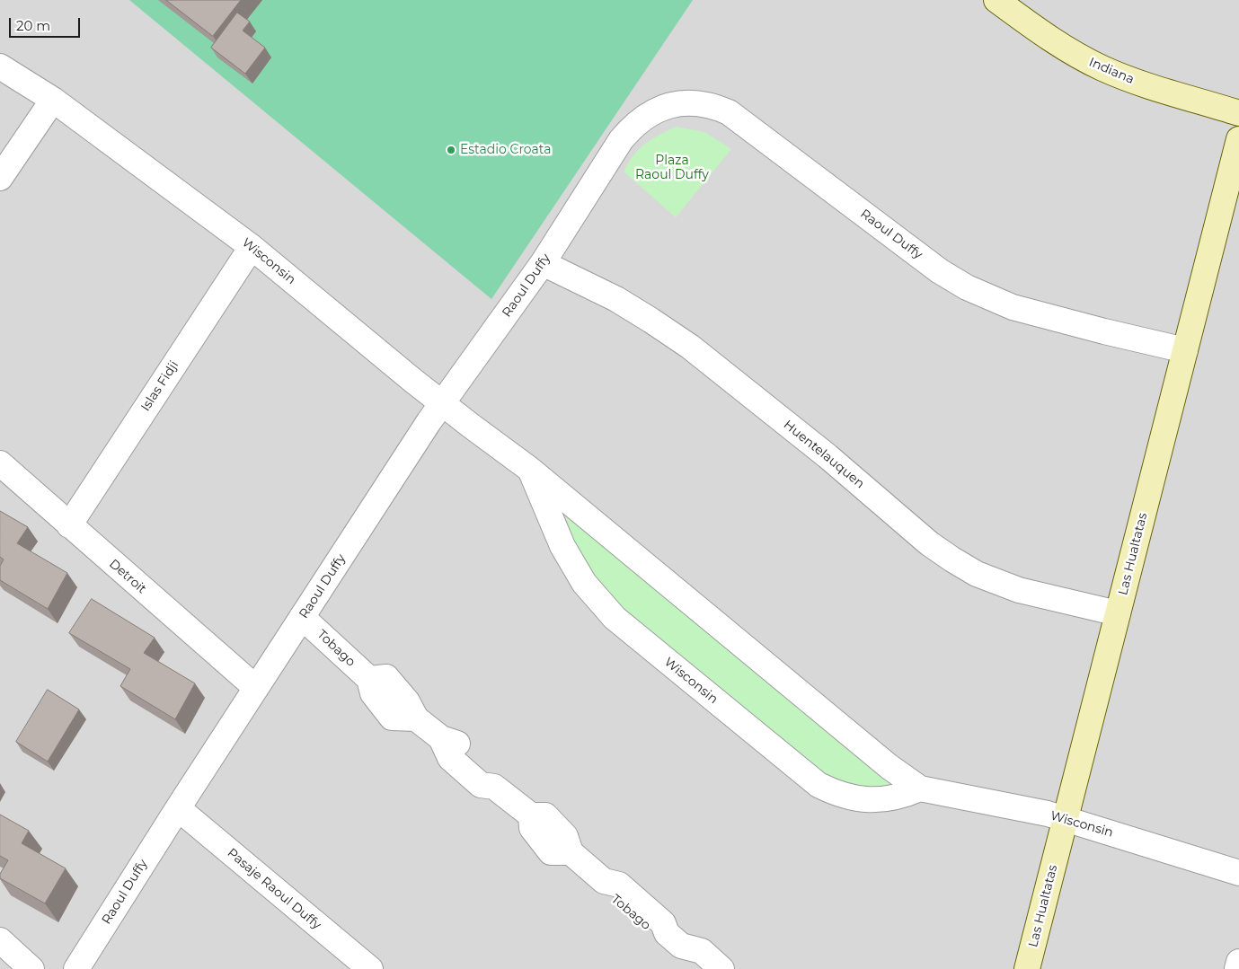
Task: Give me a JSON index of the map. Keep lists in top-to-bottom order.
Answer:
{
  "streets": {
    "street": [
      "Indiana",
      "Raoul Duffy",
      "Wisconsin",
      "Islas Fidji",
      "Huentelauquen",
      "Las Hualtatas",
      "Detroit",
      "Tobago",
      "Pasaje Raoul Duffy"
    ]
  },
  "crossings": [
    ["Raoul Duffy", "Wisconsin"],
    ["Raoul Duffy", "Huentelauquen"],
    ["Raoul Duffy", "Las Hualtatas"],
    ["Raoul Duffy", "Detroit"],
    ["Raoul Duffy", "Tobago"],
    ["Raoul Duffy", "Pasaje Raoul Duffy"],
    ["Wisconsin", "Islas Fidji"],
    ["Wisconsin", "Las Hualtatas"],
    ["Islas Fidji", "Detroit"],
    ["Huentelauquen", "Las Hualtatas"]
  ],
  "parks": ["Plaza Raoul Duffy"],
  "places": ["Estadio Croata"],
  "scale_bar": "20 m"
}
